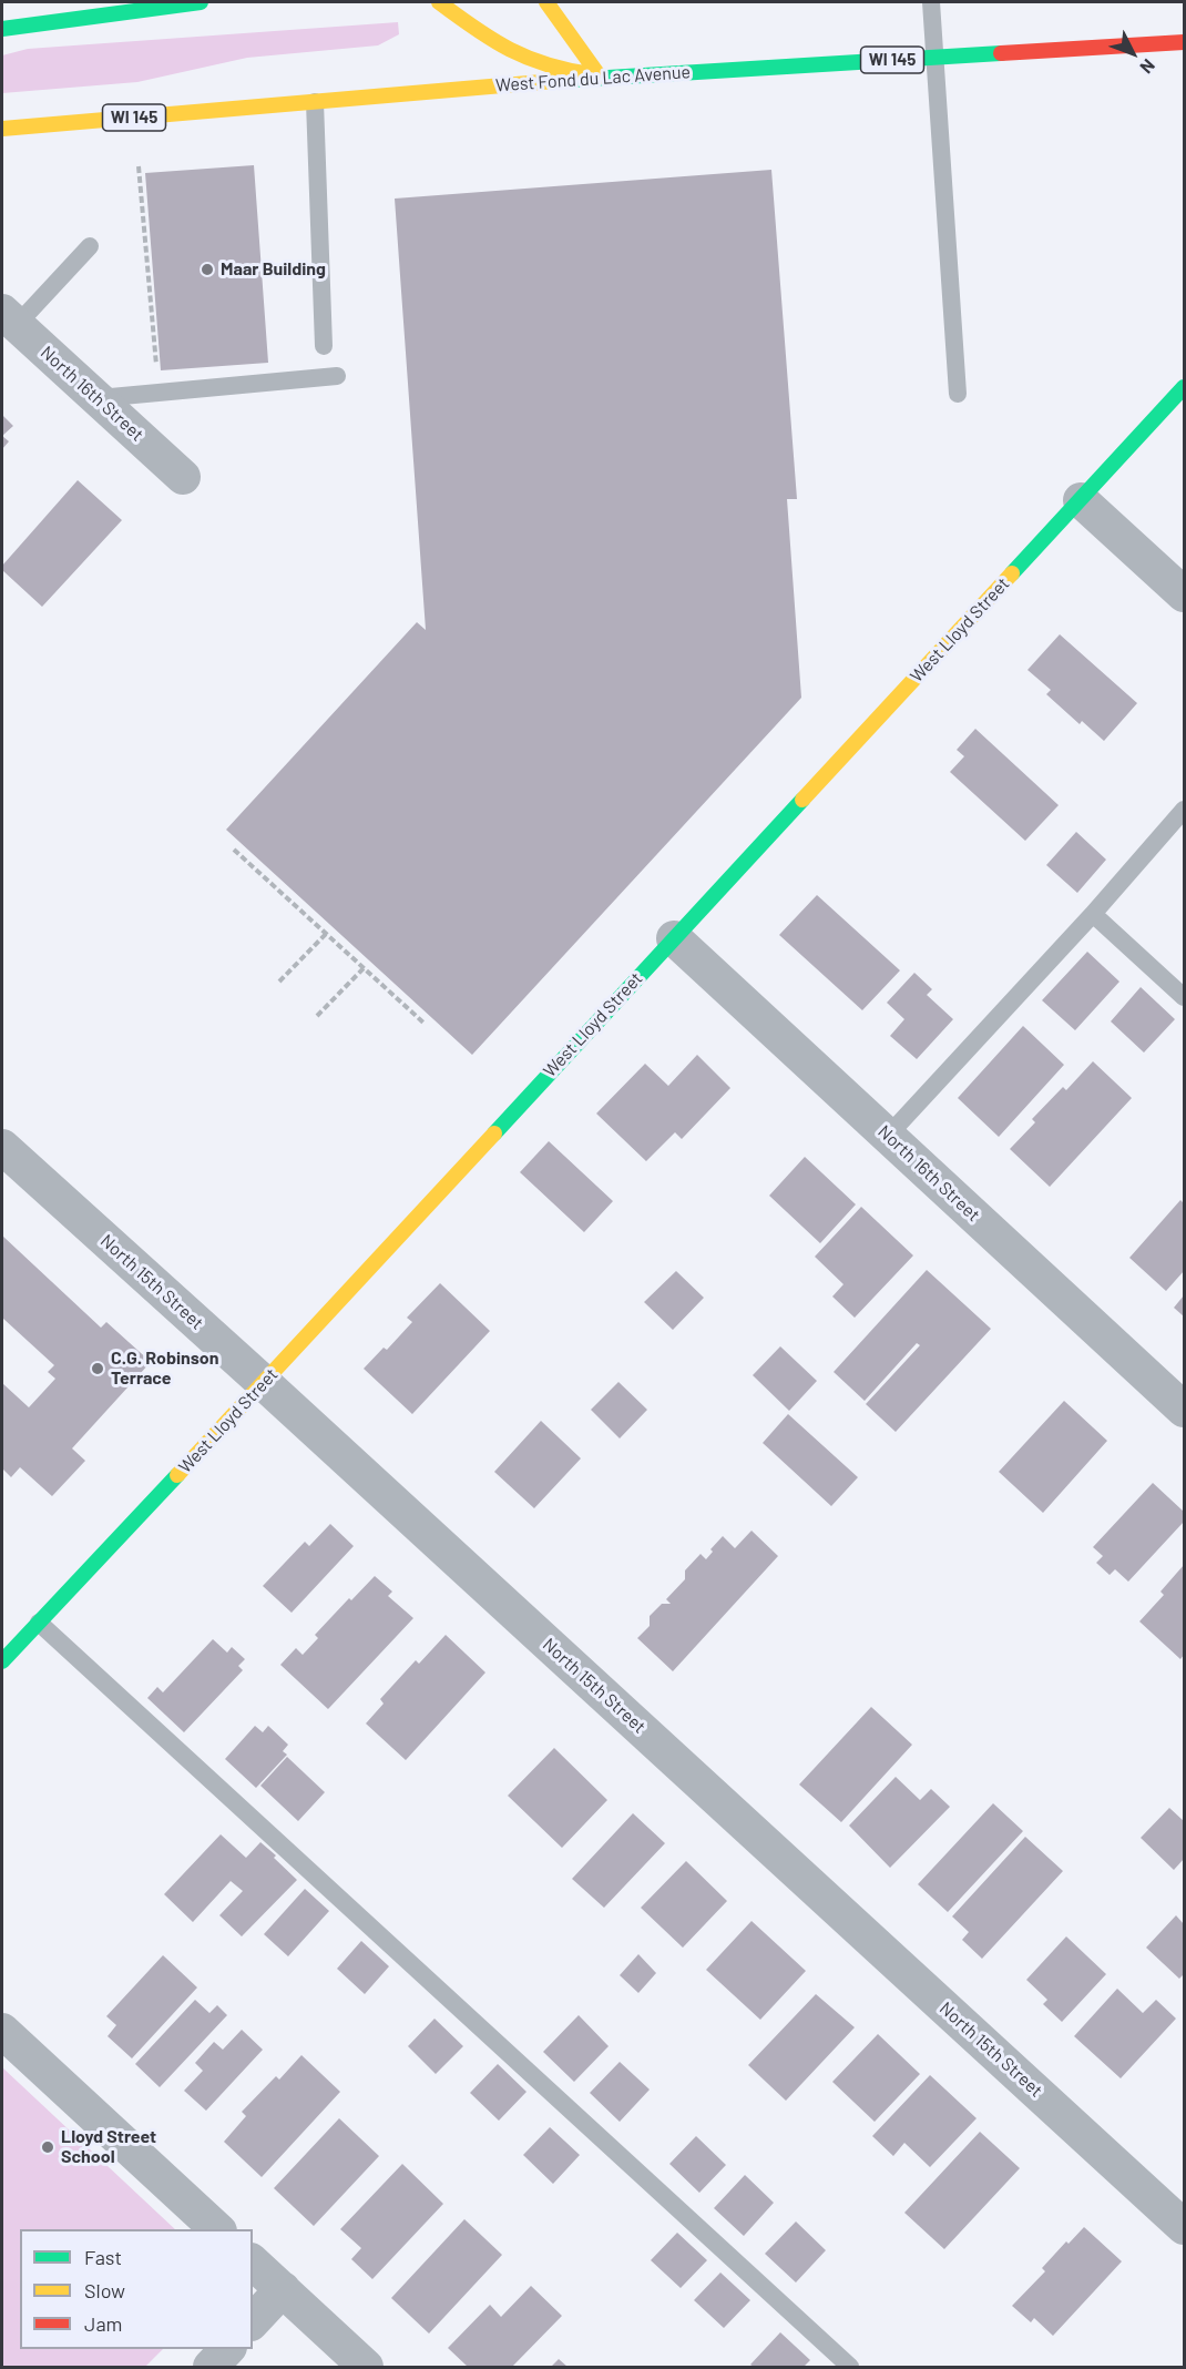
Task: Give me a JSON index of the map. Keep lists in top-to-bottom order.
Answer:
{
  "streets": {
    "street": [
      "WI 145",
      "West Fond du Lac Avenue",
      "North 16th Street",
      "West Lloyd Street",
      "North 15th Street"
    ]
  },
  "crossings": [
    ["North 16th Street", "West Lloyd Street"],
    ["West Lloyd Street", "North 15th Street"]
  ],
  "places": ["Maar Building", "C.G. Robinson Terrace", "Lloyd Street School"],
  "legend": ["Fast", "Slow", "Jam"],
  "north": "bottom right"
}
